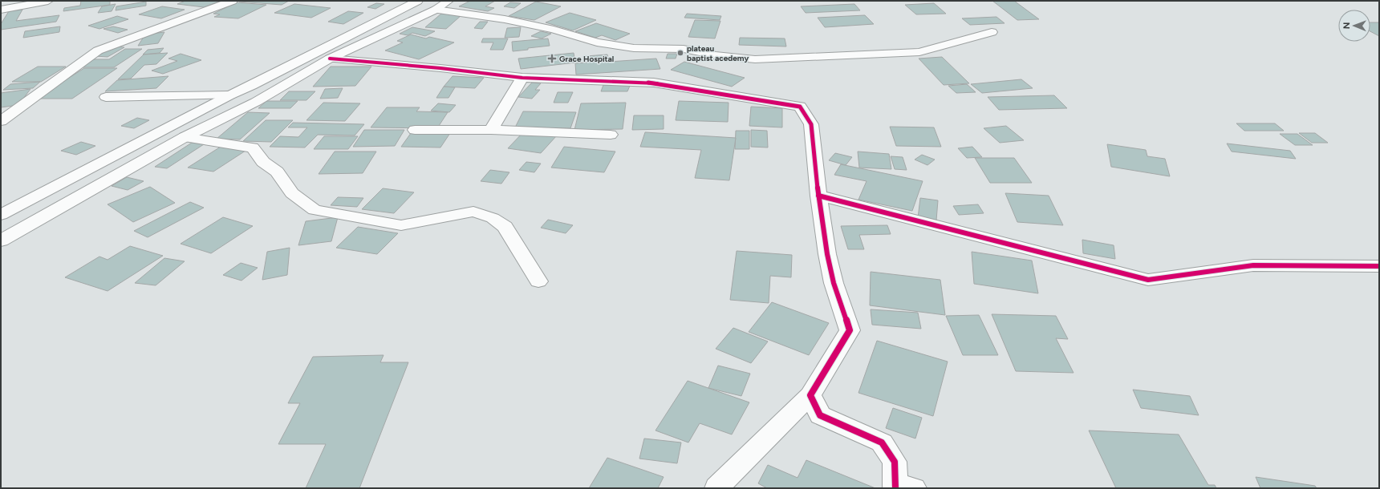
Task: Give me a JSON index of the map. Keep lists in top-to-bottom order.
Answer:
{
  "places": {
    "other": ["plateau baptist acedemy"],
    "health": ["Grace Hospital"]
  },
  "north": "left"
}
